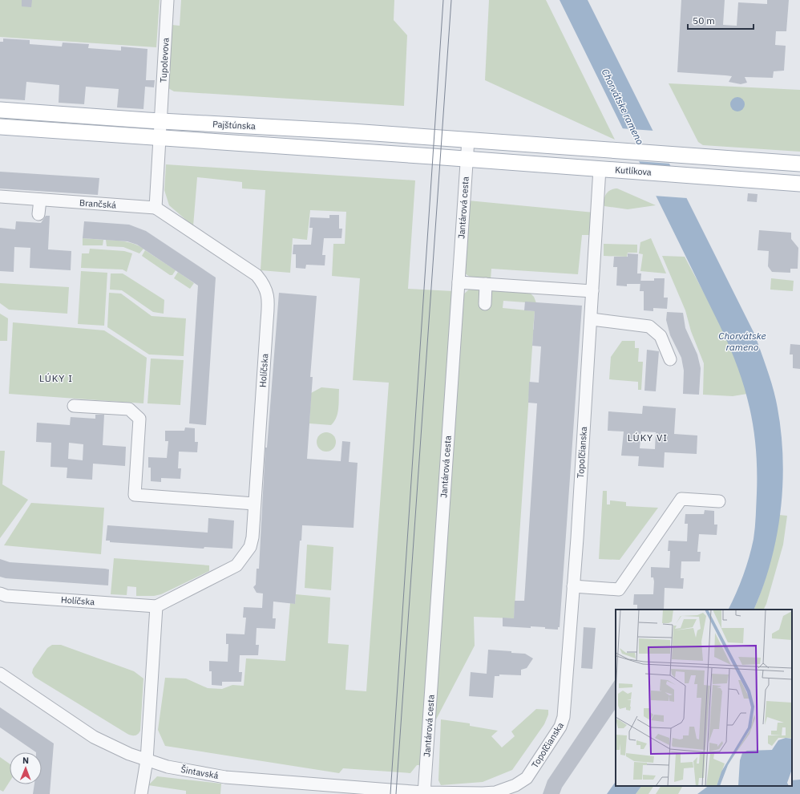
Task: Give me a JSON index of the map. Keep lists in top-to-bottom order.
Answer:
{
  "streets": {
    "main road": ["Pajštúnska", "Kutlíkova"],
    "street": [
      "Tupolevova",
      "Brančská",
      "Jantárová cesta",
      "Holíčska",
      "Topoľčianska",
      "Šintavská"
    ]
  },
  "crossings": [
    ["Tupolevova", "Pajštúnska"],
    ["Pajštúnska", "Kutlíkova"],
    ["Pajštúnska", "Jantárová cesta"],
    ["Kutlíkova", "Jantárová cesta"],
    ["Kutlíkova", "Topoľčianska"],
    ["Brančská", "Holíčska"],
    ["Jantárová cesta", "Topoľčianska"],
    ["Jantárová cesta", "Šintavská"],
    ["Topoľčianska", "Šintavská"]
  ],
  "districts": ["LÚKY I", "LÚKY VI"],
  "water": ["Chorvátske rameno"],
  "scale_bar": "50 m",
  "north": "top"
}
